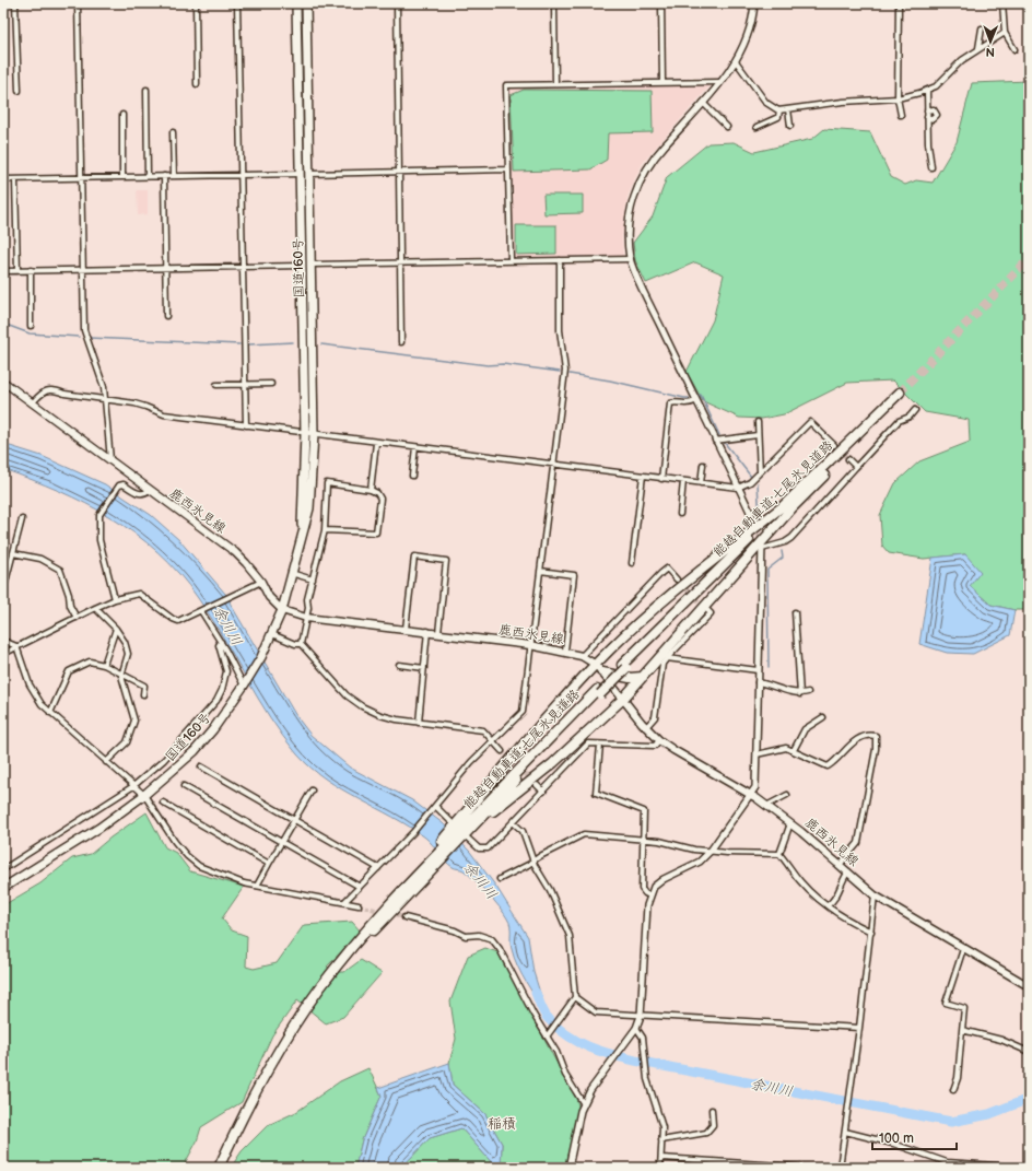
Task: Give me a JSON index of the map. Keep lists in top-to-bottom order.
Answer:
{
  "streets": {
    "highway": ["国道160号", "能越自動車道;七尾氷見道路"],
    "main road": ["鹿西氷見線"]
  },
  "crossings": [
    ["国道160号", "鹿西氷見線"]
  ],
  "districts": ["稲積"],
  "water": ["余川川"],
  "scale_bar": "100 m",
  "north": "bottom"
}
